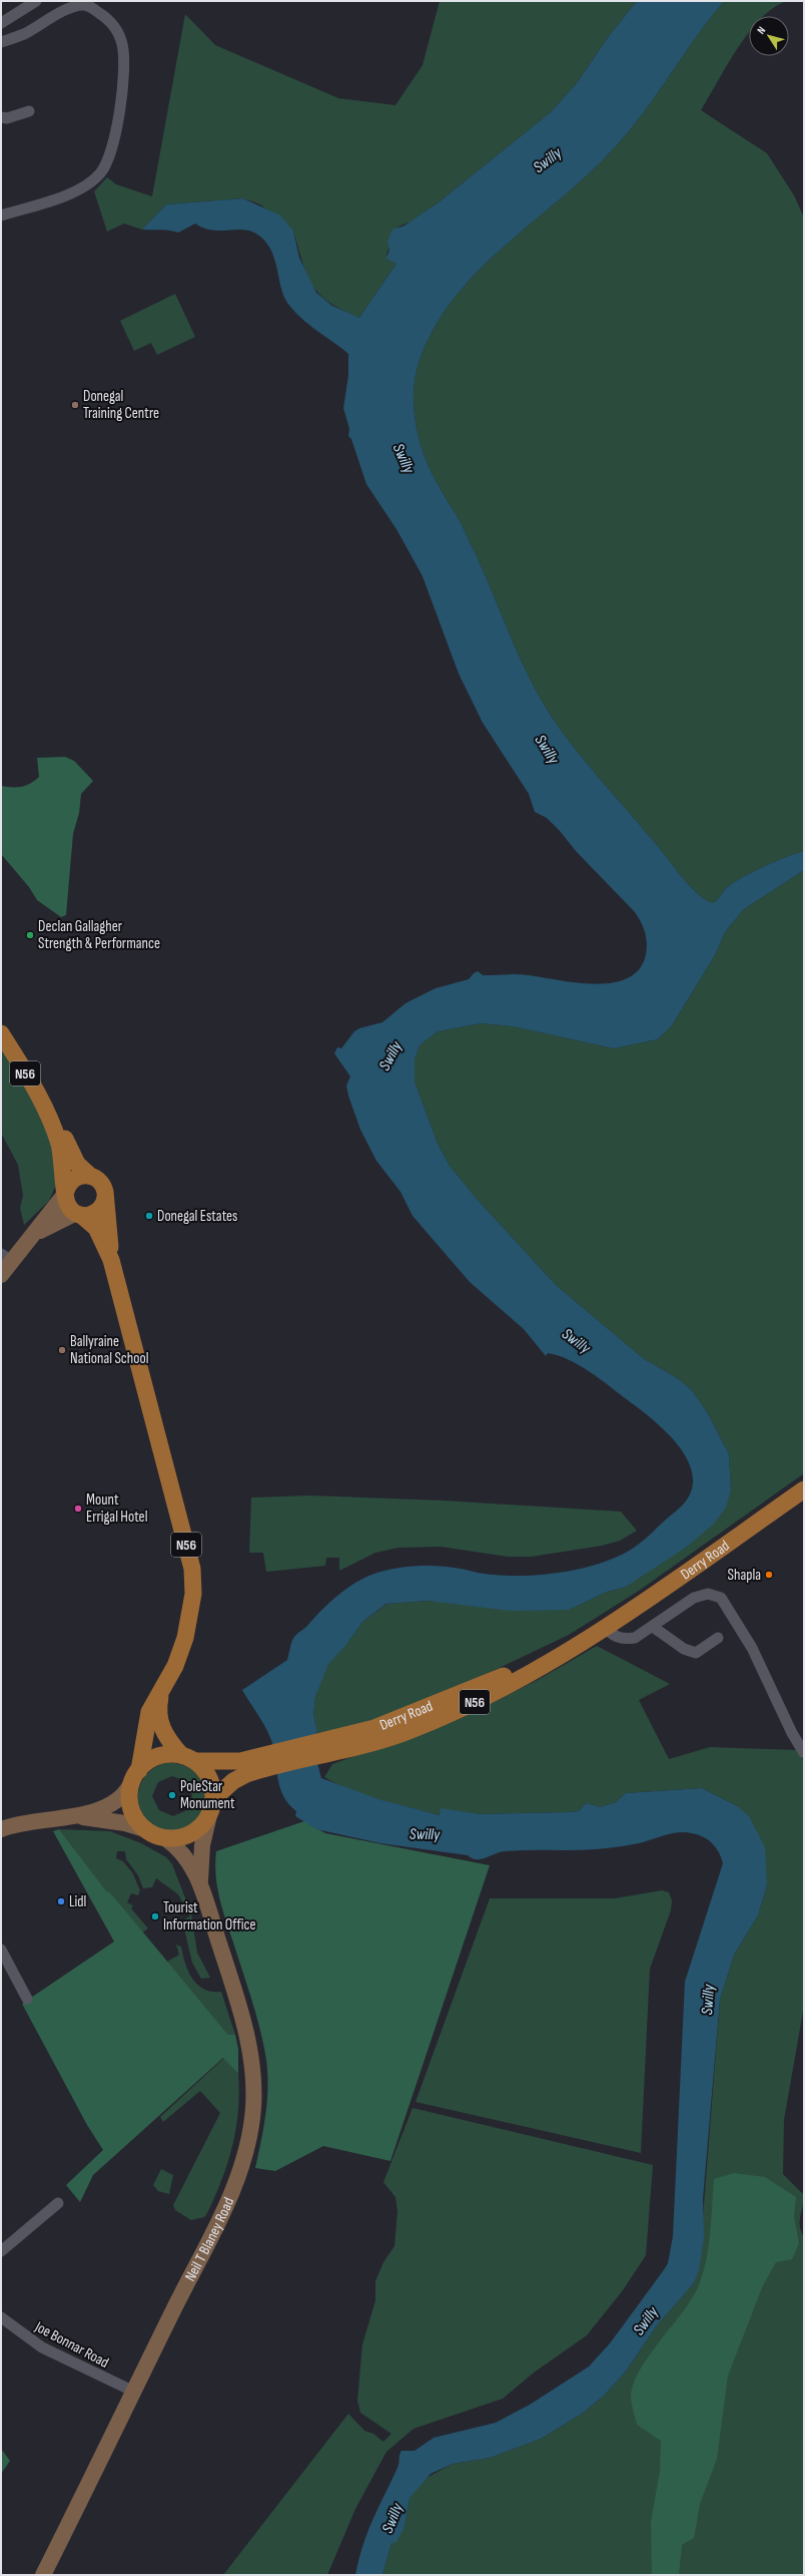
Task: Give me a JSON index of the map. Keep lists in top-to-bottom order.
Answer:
{
  "streets": {
    "main road": ["N56", "Derry Road", "Neil T Blaney Road"],
    "street": ["Joe Bonnar Road"]
  },
  "crossings": [
    ["N56", "Derry Road"],
    ["N56", "Neil T Blaney Road"],
    ["Derry Road", "Neil T Blaney Road"],
    ["Neil T Blaney Road", "Joe Bonnar Road"]
  ],
  "water": ["Swilly"],
  "places": [
    "Donegal Training Centre",
    "Declan Gallagher Strength & Performance",
    "Donegal Estates",
    "Ballyraine National School",
    "Mount Errigal Hotel",
    "Shapla",
    "PoleStar Monument",
    "Lidl",
    "Tourist Information Office"
  ],
  "north": "top left"
}
